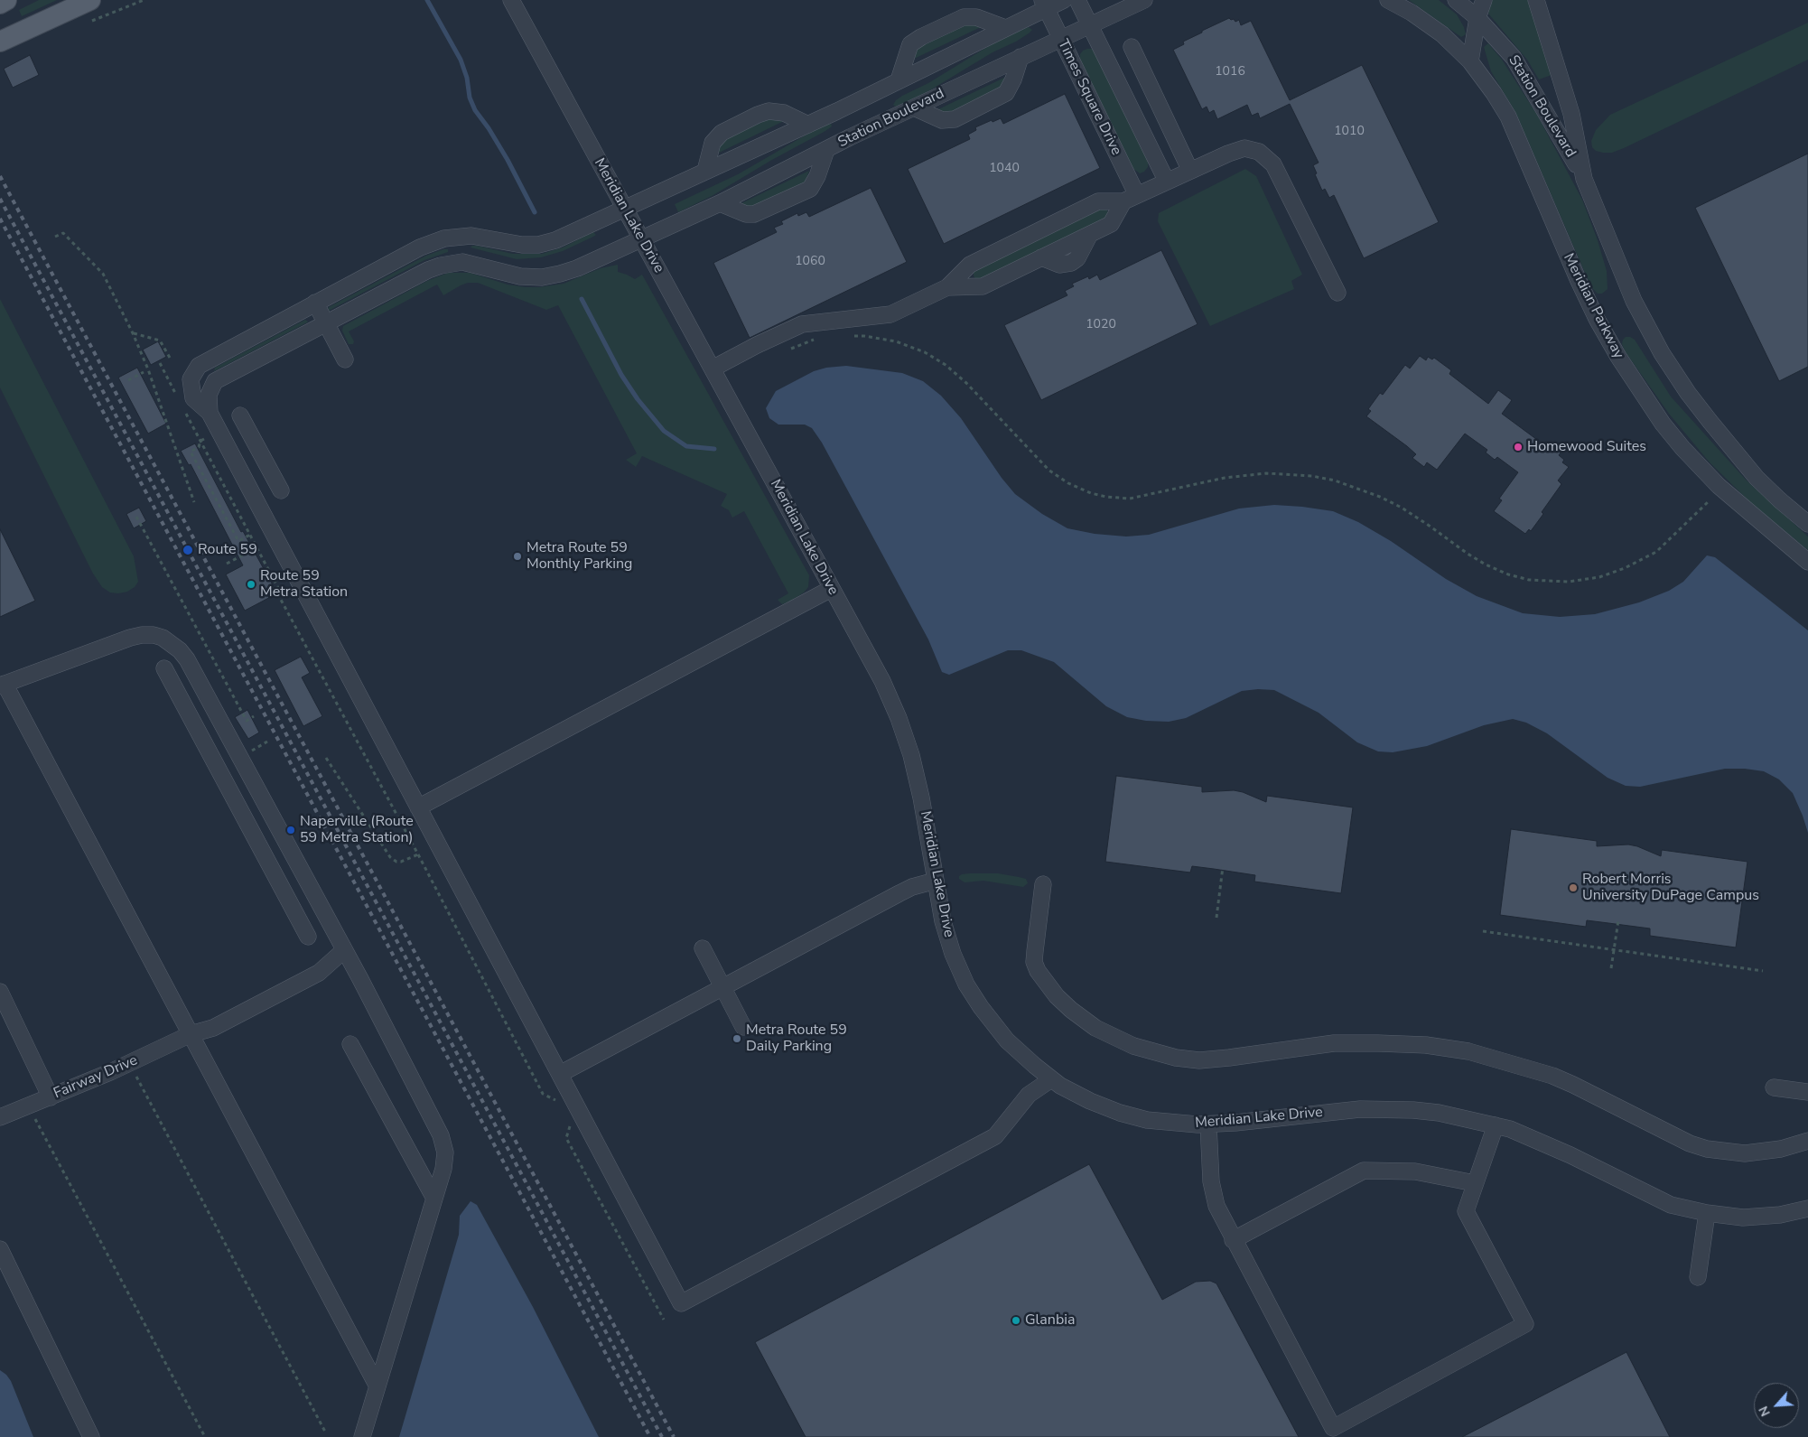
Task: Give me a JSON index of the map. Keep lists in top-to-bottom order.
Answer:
{
  "streets": {
    "street": [
      "Times Square Drive",
      "Station Boulevard",
      "Meridian Lake Drive",
      "Meridian Parkway",
      "Fairway Drive"
    ]
  },
  "crossings": [
    ["Times Square Drive", "Station Boulevard"],
    ["Station Boulevard", "Meridian Lake Drive"]
  ],
  "places": [
    "Homewood Suites",
    "Route 59",
    "Metra Route 59 Monthly Parking",
    "Route 59 Metra Station",
    "Naperville (Route 59 Metra Station)",
    "Robert Morris University DuPage Campus",
    "Metra Route 59 Daily Parking",
    "Glanbia"
  ],
  "house_numbers": [
    "1016",
    "1010",
    "1040",
    "1060",
    "1020"
  ],
  "north": "bottom left"
}
